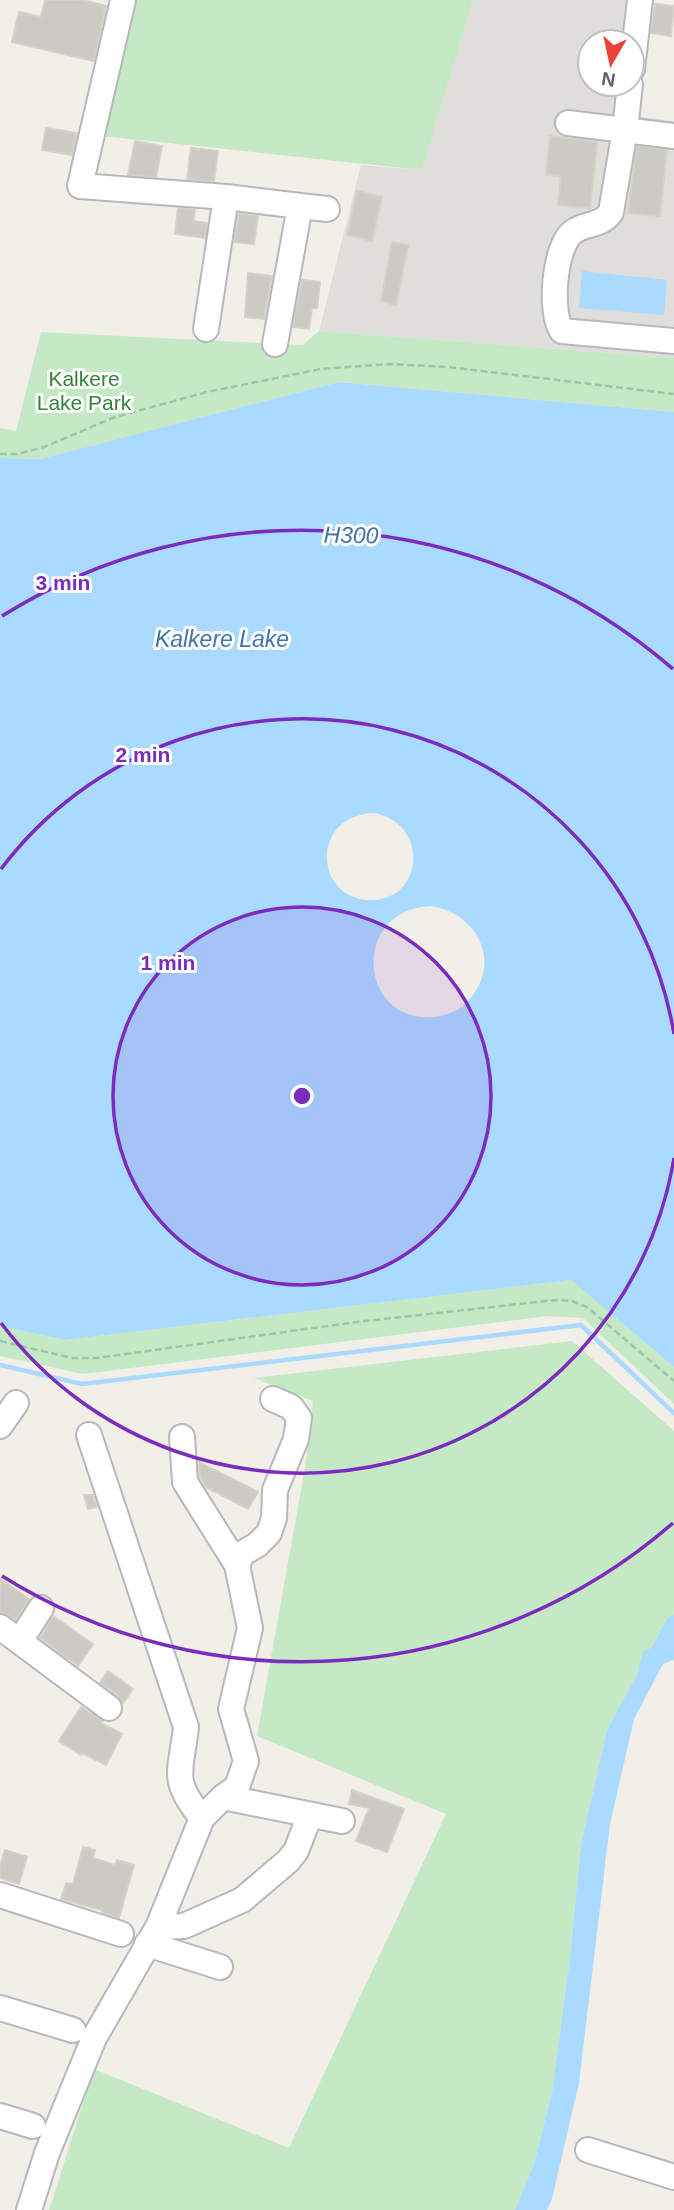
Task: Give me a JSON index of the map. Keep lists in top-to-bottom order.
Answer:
{
  "water": ["H300", "Kalkere Lake"],
  "parks": ["Kalkere Lake Park"],
  "north": "bottom",
  "rings": ["3 min", "2 min", "1 min"]
}
